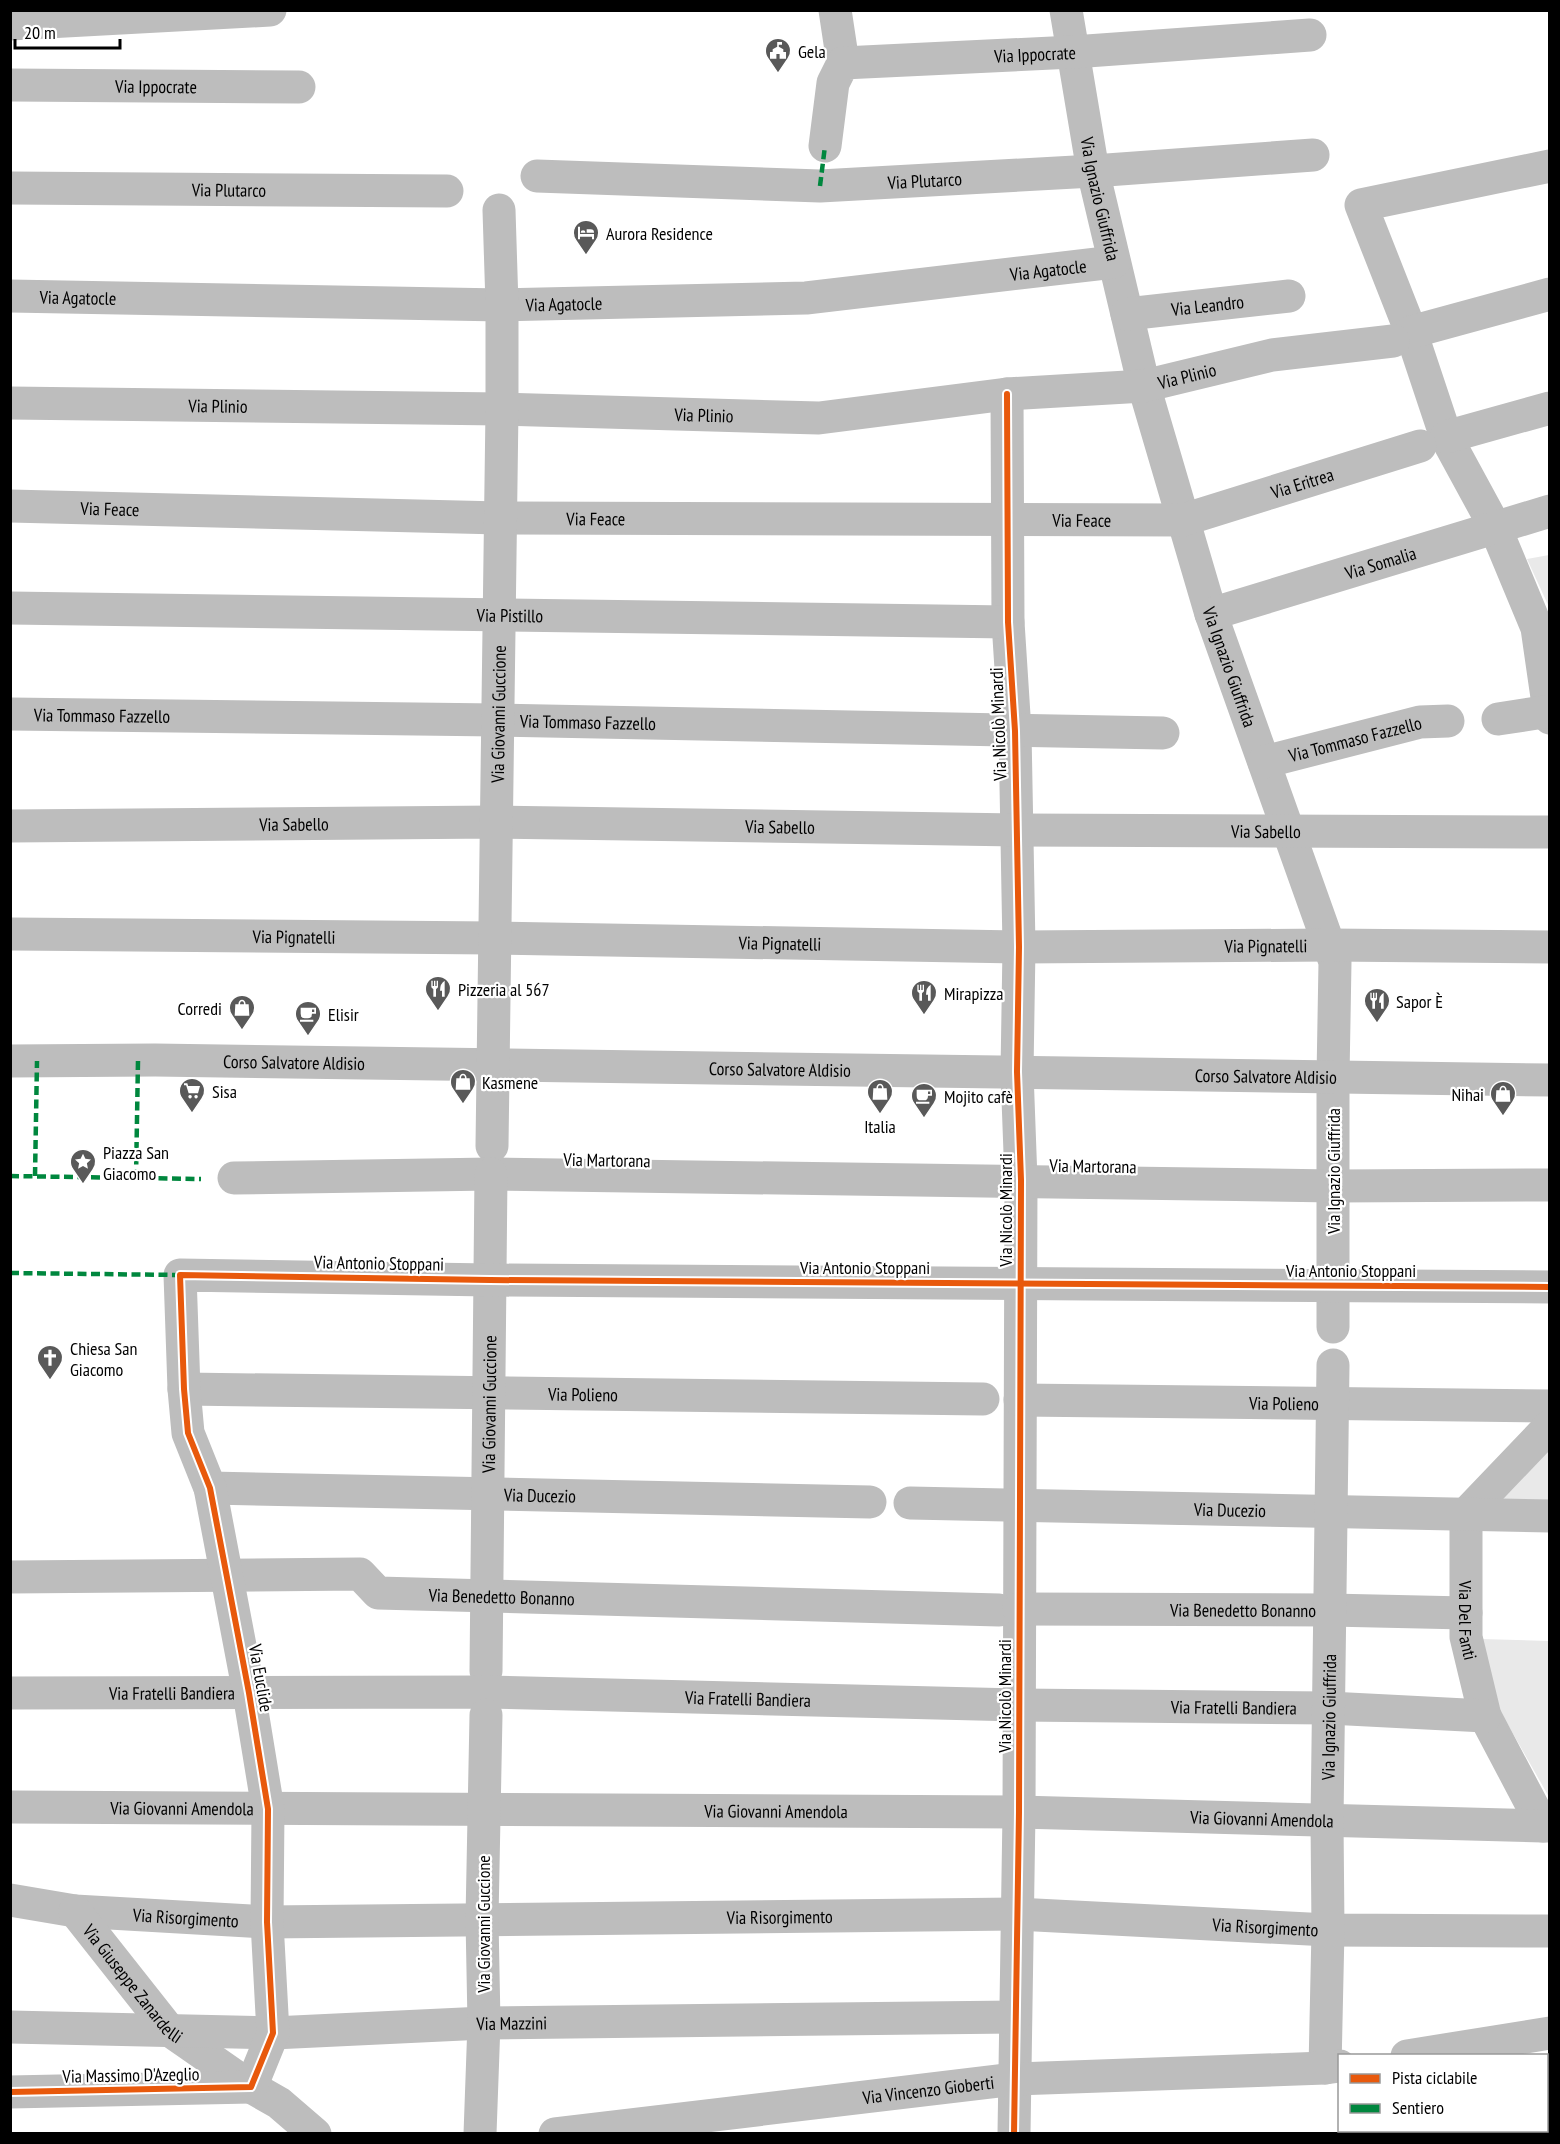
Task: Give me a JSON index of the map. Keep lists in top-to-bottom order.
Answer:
{
  "streets": {
    "street": [
      "Via Ippocrate",
      "Via Plutarco",
      "Via Ignazio Giuffrida",
      "Via Agatocle",
      "Via Leandro",
      "Via Plinio",
      "Via Eritrea",
      "Via Feace",
      "Via Somalia",
      "Via Pistillo",
      "Via Giovanni Guccione",
      "Via Tommaso Fazzello",
      "Via Nicolò Minardi",
      "Via Sabello",
      "Via Pignatelli",
      "Corso Salvatore Aldisio",
      "Via Martorana",
      "Via Antonio Stoppani",
      "Via Polieno",
      "Via Ducezio",
      "Via Benedetto Bonanno",
      "Via Del Fanti",
      "Via Euclide",
      "Via Fratelli Bandiera",
      "Via Giovanni Amendola",
      "Via Risorgimento",
      "Via Giuseppe Zanardelli",
      "Via Mazzini",
      "Via Massimo D'Azeglio",
      "Via Vincenzo Gioberti"
    ]
  },
  "crossings": [
    ["Via Ippocrate", "Via Ignazio Giuffrida"],
    ["Via Plutarco", "Via Ignazio Giuffrida"],
    ["Via Ignazio Giuffrida", "Via Agatocle"],
    ["Via Ignazio Giuffrida", "Via Leandro"],
    ["Via Ignazio Giuffrida", "Via Plinio"],
    ["Via Ignazio Giuffrida", "Via Eritrea"],
    ["Via Ignazio Giuffrida", "Via Feace"],
    ["Via Ignazio Giuffrida", "Via Somalia"],
    ["Via Ignazio Giuffrida", "Via Tommaso Fazzello"],
    ["Via Ignazio Giuffrida", "Via Sabello"],
    ["Via Ignazio Giuffrida", "Via Pignatelli"],
    ["Via Ignazio Giuffrida", "Corso Salvatore Aldisio"],
    ["Via Ignazio Giuffrida", "Via Martorana"],
    ["Via Ignazio Giuffrida", "Via Antonio Stoppani"],
    ["Via Ignazio Giuffrida", "Via Polieno"],
    ["Via Ignazio Giuffrida", "Via Ducezio"],
    ["Via Ignazio Giuffrida", "Via Benedetto Bonanno"],
    ["Via Ignazio Giuffrida", "Via Fratelli Bandiera"],
    ["Via Ignazio Giuffrida", "Via Giovanni Amendola"],
    ["Via Ignazio Giuffrida", "Via Risorgimento"],
    ["Via Ignazio Giuffrida", "Via Vincenzo Gioberti"],
    ["Via Agatocle", "Via Giovanni Guccione"],
    ["Via Plinio", "Via Giovanni Guccione"],
    ["Via Plinio", "Via Nicolò Minardi"],
    ["Via Eritrea", "Via Feace"],
    ["Via Feace", "Via Giovanni Guccione"],
    ["Via Feace", "Via Nicolò Minardi"],
    ["Via Pistillo", "Via Giovanni Guccione"],
    ["Via Pistillo", "Via Nicolò Minardi"],
    ["Via Giovanni Guccione", "Via Tommaso Fazzello"],
    ["Via Giovanni Guccione", "Via Sabello"],
    ["Via Giovanni Guccione", "Via Pignatelli"],
    ["Via Giovanni Guccione", "Corso Salvatore Aldisio"],
    ["Via Giovanni Guccione", "Via Martorana"],
    ["Via Giovanni Guccione", "Via Antonio Stoppani"],
    ["Via Giovanni Guccione", "Via Polieno"],
    ["Via Giovanni Guccione", "Via Ducezio"],
    ["Via Giovanni Guccione", "Via Benedetto Bonanno"],
    ["Via Giovanni Guccione", "Via Giovanni Amendola"],
    ["Via Giovanni Guccione", "Via Risorgimento"],
    ["Via Giovanni Guccione", "Via Mazzini"],
    ["Via Tommaso Fazzello", "Via Nicolò Minardi"],
    ["Via Nicolò Minardi", "Via Sabello"],
    ["Via Nicolò Minardi", "Via Pignatelli"],
    ["Via Nicolò Minardi", "Corso Salvatore Aldisio"],
    ["Via Nicolò Minardi", "Via Martorana"],
    ["Via Nicolò Minardi", "Via Antonio Stoppani"],
    ["Via Nicolò Minardi", "Via Polieno"],
    ["Via Nicolò Minardi", "Via Ducezio"],
    ["Via Nicolò Minardi", "Via Benedetto Bonanno"],
    ["Via Nicolò Minardi", "Via Fratelli Bandiera"],
    ["Via Nicolò Minardi", "Via Giovanni Amendola"],
    ["Via Nicolò Minardi", "Via Risorgimento"],
    ["Via Nicolò Minardi", "Via Mazzini"],
    ["Via Nicolò Minardi", "Via Vincenzo Gioberti"],
    ["Via Antonio Stoppani", "Via Euclide"],
    ["Via Polieno", "Via Euclide"],
    ["Via Ducezio", "Via Del Fanti"],
    ["Via Ducezio", "Via Euclide"],
    ["Via Benedetto Bonanno", "Via Del Fanti"],
    ["Via Benedetto Bonanno", "Via Euclide"],
    ["Via Del Fanti", "Via Fratelli Bandiera"],
    ["Via Del Fanti", "Via Giovanni Amendola"],
    ["Via Euclide", "Via Fratelli Bandiera"],
    ["Via Euclide", "Via Giovanni Amendola"],
    ["Via Euclide", "Via Risorgimento"],
    ["Via Euclide", "Via Giuseppe Zanardelli"],
    ["Via Euclide", "Via Mazzini"],
    ["Via Euclide", "Via Massimo D'Azeglio"],
    ["Via Risorgimento", "Via Giuseppe Zanardelli"],
    ["Via Giuseppe Zanardelli", "Via Mazzini"],
    ["Via Giuseppe Zanardelli", "Via Massimo D'Azeglio"]
  ],
  "places": {
    "public building": ["Gela"],
    "hotel": ["Aurora Residence"],
    "restaurant": ["Pizzeria al 567", "Mirapizza", "Sapor È"],
    "shop": [
      "Corredi",
      "Kasmene",
      "Italia",
      "Nihai"
    ],
    "cafe": ["Elisir", "Mojito cafè"],
    "supermarket": ["Sisa"],
    "place": ["Piazza San Giacomo"],
    "church": ["Chiesa San Giacomo"]
  },
  "legend": ["Pista ciclabile", "Sentiero"],
  "scale_bar": "20 m"
}
